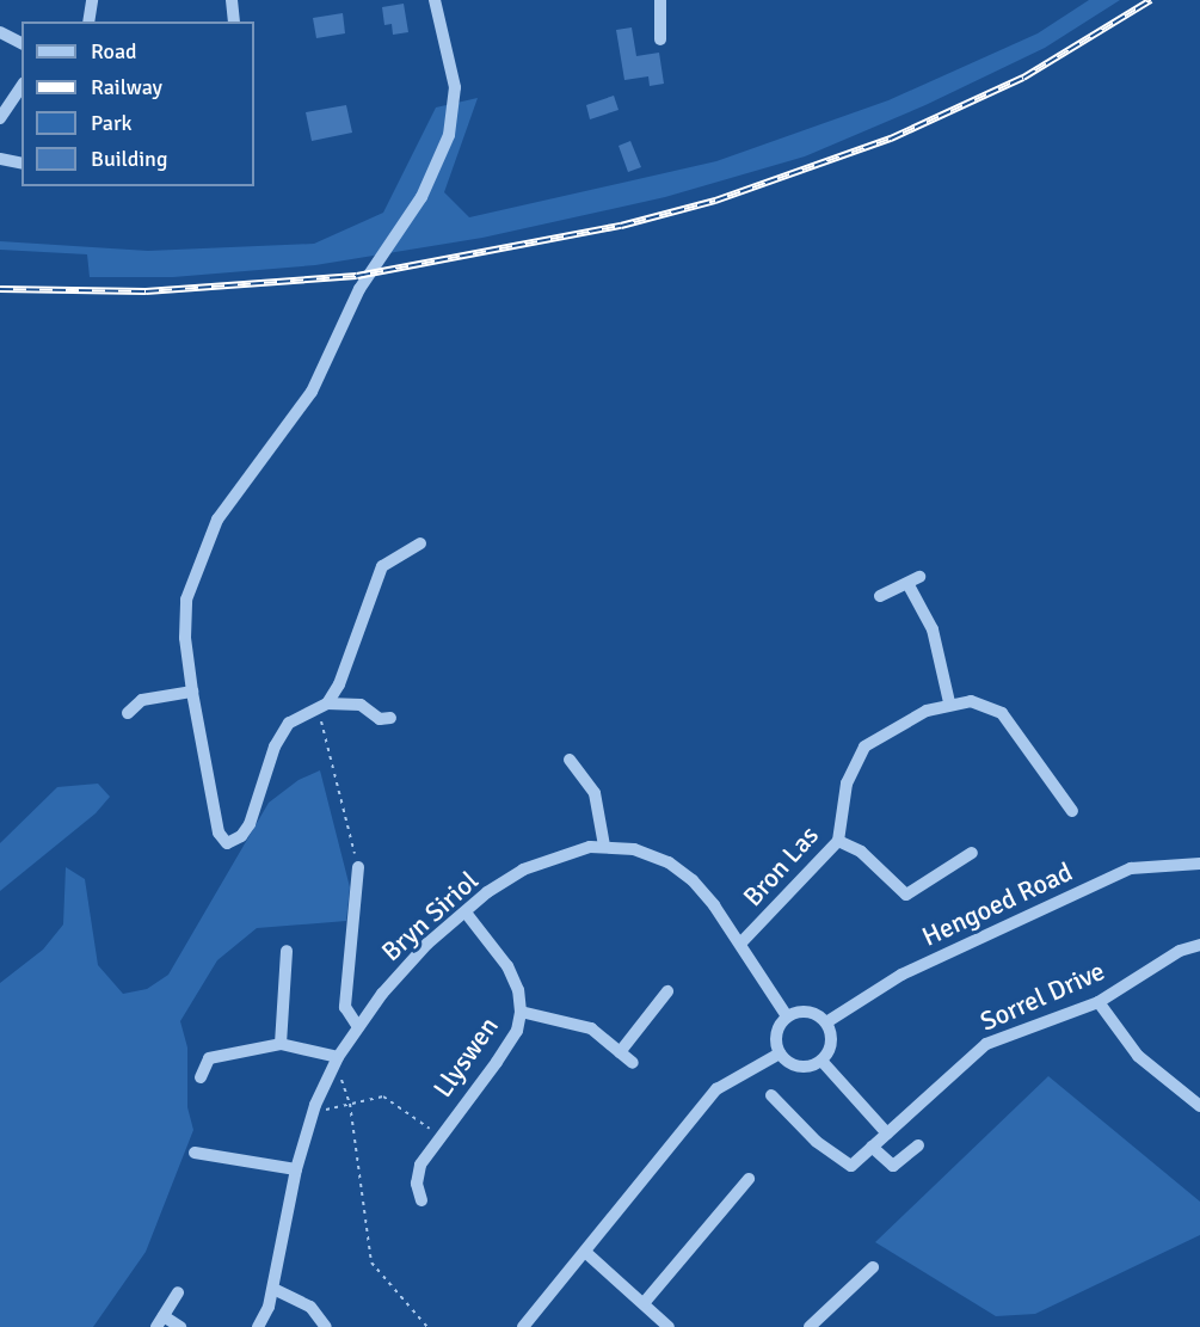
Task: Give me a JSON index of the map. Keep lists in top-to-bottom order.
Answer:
{
  "streets": {
    "street": [
      "Bron Las",
      "Hengoed Road",
      "Bryn Siriol",
      "Sorrel Drive",
      "Llyswen"
    ]
  },
  "crossings": [
    ["Bron Las", "Bryn Siriol"],
    ["Hengoed Road", "Bryn Siriol"],
    ["Bryn Siriol", "Llyswen"]
  ],
  "legend": [
    "Road",
    "Railway",
    "Park",
    "Building"
  ]
}
